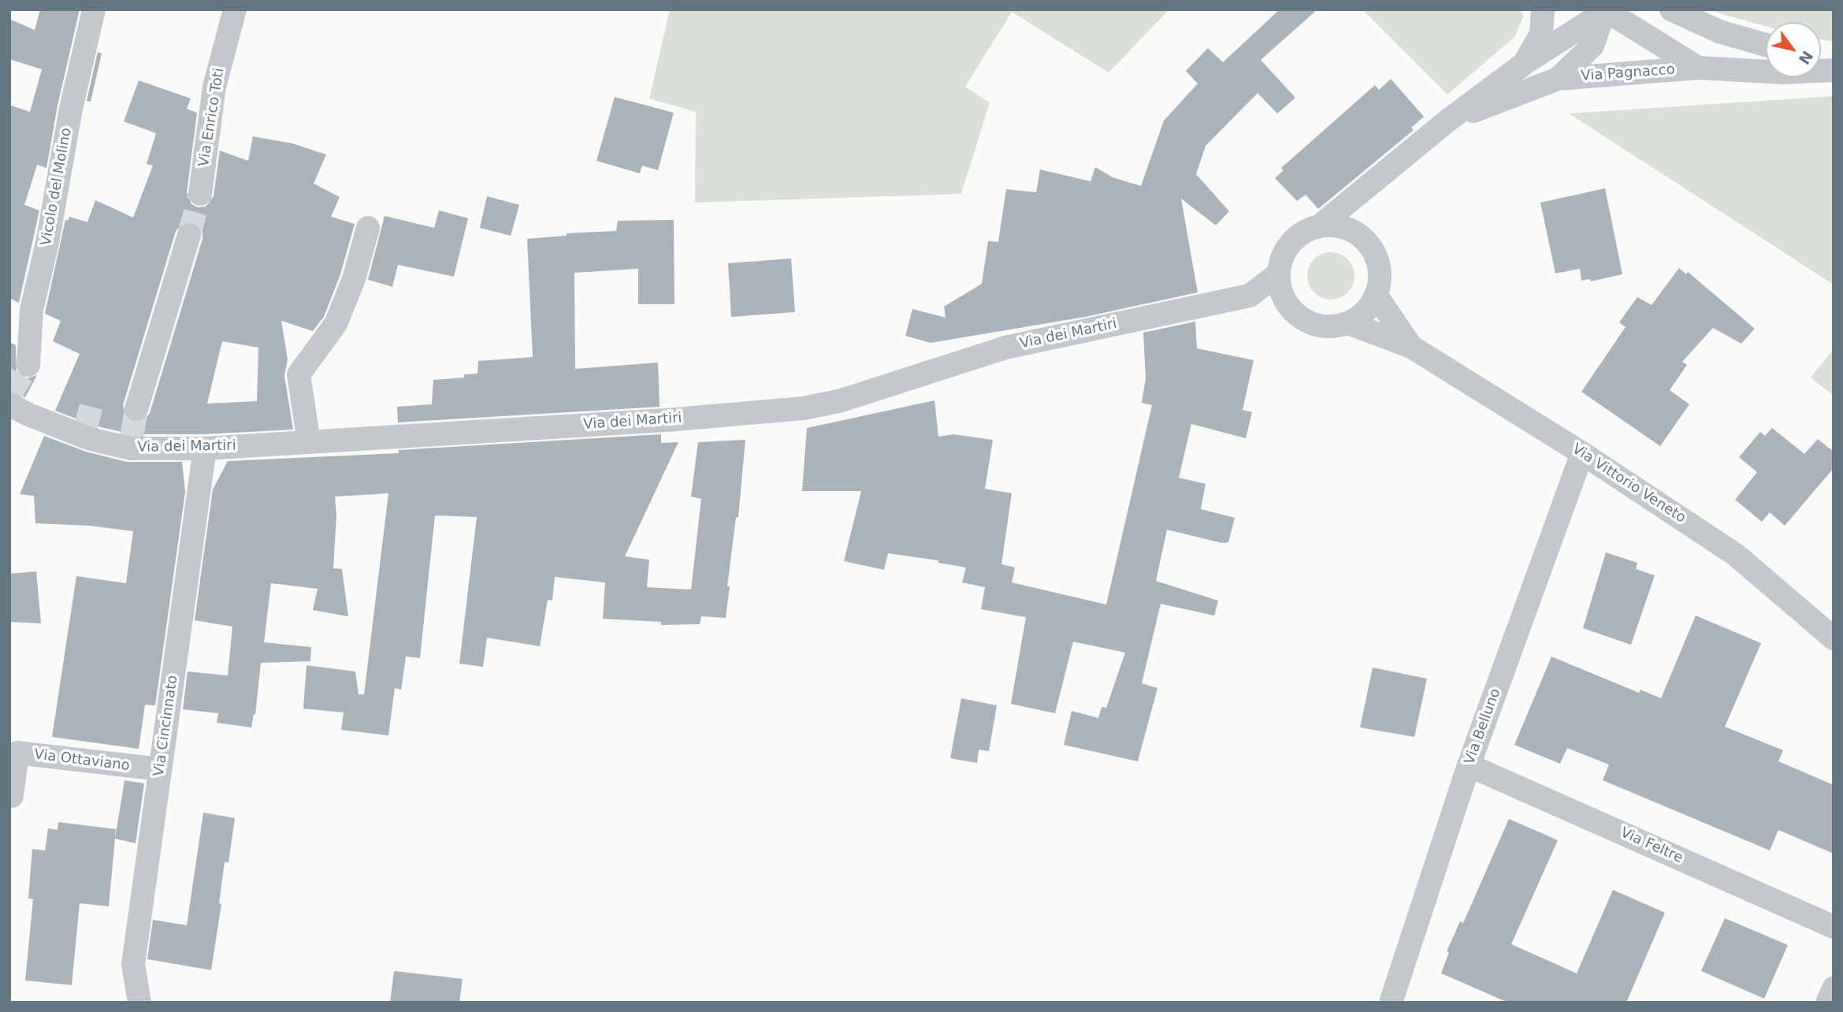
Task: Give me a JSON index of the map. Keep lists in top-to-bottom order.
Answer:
{
  "streets": {
    "street": [
      "Via Pagnacco",
      "Via Enrico Toti",
      "Vicolo del Molino",
      "Via dei Martiri",
      "Via Vittorio Veneto",
      "Via Cincinnato",
      "Via Belluno",
      "Via Ottaviano",
      "Via Feltre"
    ]
  },
  "crossings": [
    ["Via Pagnacco", "Via dei Martiri"],
    ["Via Pagnacco", "Via Vittorio Veneto"],
    ["Via dei Martiri", "Via Vittorio Veneto"],
    ["Via dei Martiri", "Via Cincinnato"],
    ["Via Vittorio Veneto", "Via Belluno"],
    ["Via Cincinnato", "Via Ottaviano"],
    ["Via Belluno", "Via Feltre"]
  ],
  "north": "bottom right"
}
